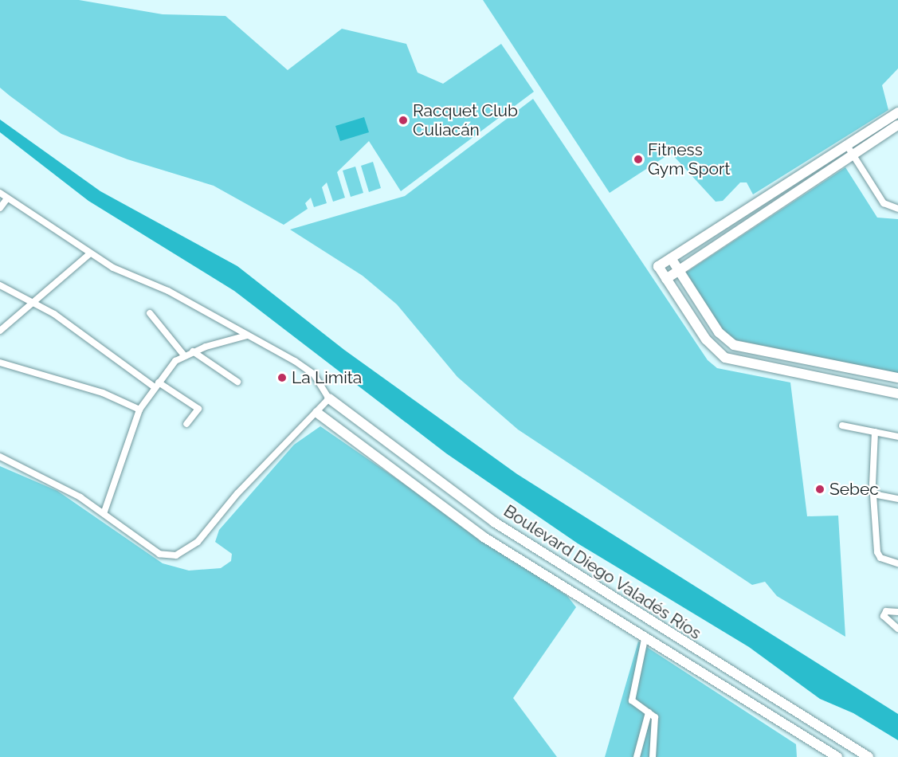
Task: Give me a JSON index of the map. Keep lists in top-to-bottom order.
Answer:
{
  "streets": {
    "street": ["Boulevard Diego Valadés Ríos"]
  },
  "places": [
    "Racquet Club Culiacán",
    "Fitness Gym Sport",
    "La Limita",
    "Sebec"
  ]
}
